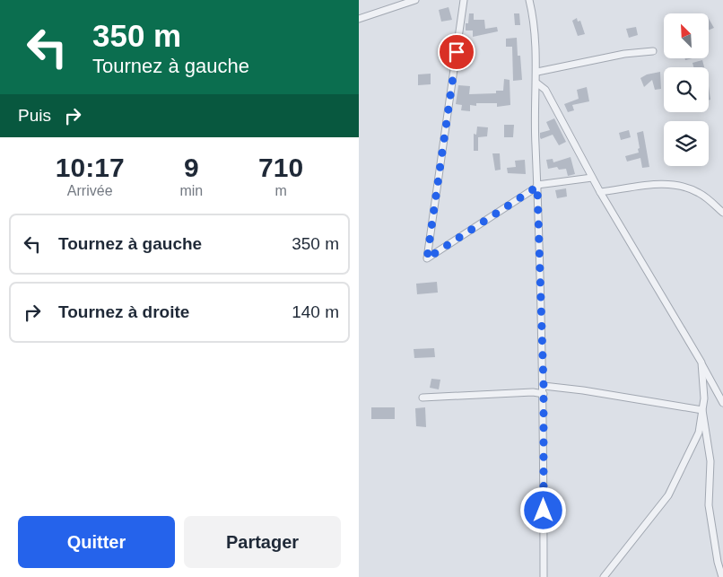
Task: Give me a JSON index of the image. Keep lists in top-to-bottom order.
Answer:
{
  "north": "top left",
  "page": {
    "turn": ["350 m", "Tournez à gauche"],
    "then": "Puis",
    "eta": [
      "10:17",
      "Arrivée",
      "9",
      "min",
      "710",
      "m"
    ],
    "list": [
      {
        "name": "Tournez à gauche",
        "value": "350 m"
      },
      {
        "name": "Tournez à droite",
        "value": "140 m"
      }
    ],
    "buttons": ["Quitter", "Partager"]
  }
}
